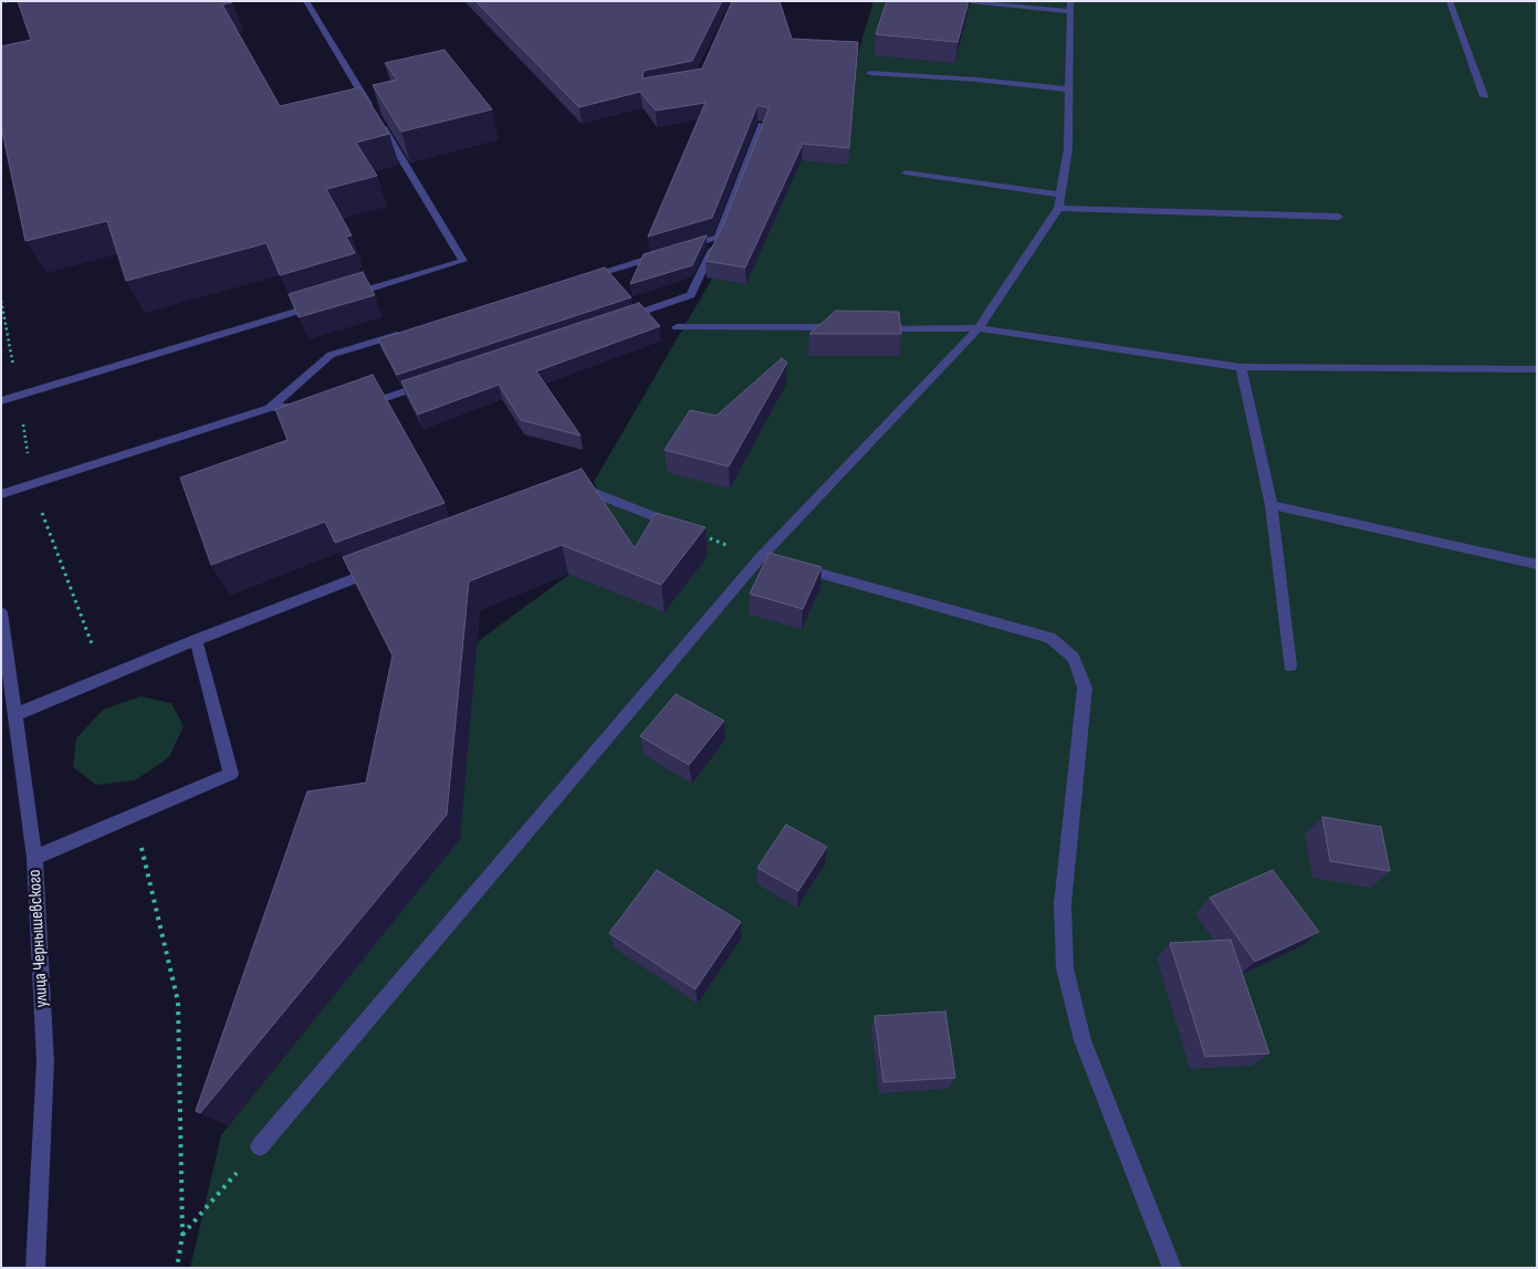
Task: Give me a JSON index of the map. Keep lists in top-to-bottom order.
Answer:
{
  "streets": {
    "street": ["улица Чернышевского"]
  }
}
